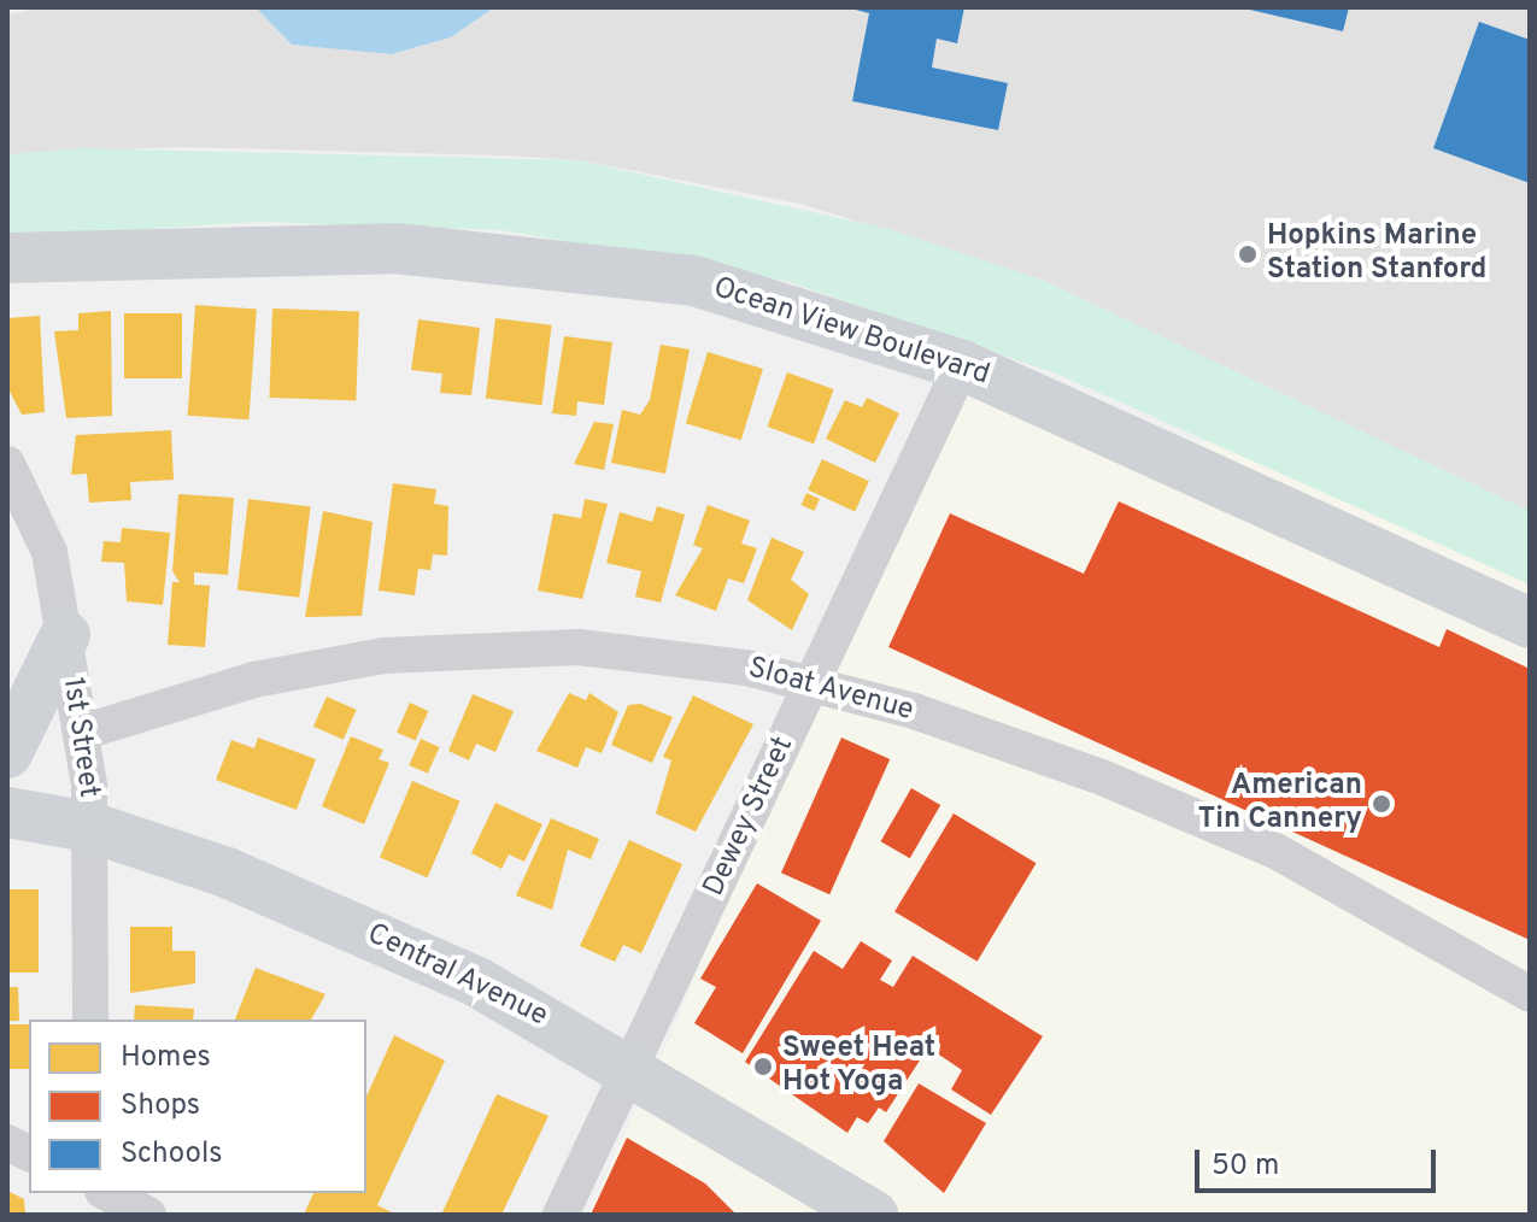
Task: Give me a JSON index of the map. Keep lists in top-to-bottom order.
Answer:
{
  "streets": {
    "main road": ["Ocean View Boulevard", "Central Avenue"],
    "street": ["Sloat Avenue", "1st Street", "Dewey Street"]
  },
  "crossings": [
    ["Ocean View Boulevard", "Dewey Street"],
    ["Sloat Avenue", "1st Street"],
    ["Sloat Avenue", "Dewey Street"],
    ["1st Street", "Central Avenue"],
    ["Dewey Street", "Central Avenue"]
  ],
  "places": ["Hopkins Marine Station Stanford", "American Tin Cannery", "Sweet Heat Hot Yoga"],
  "legend": ["Homes", "Shops", "Schools"],
  "scale_bar": "50 m"
}
